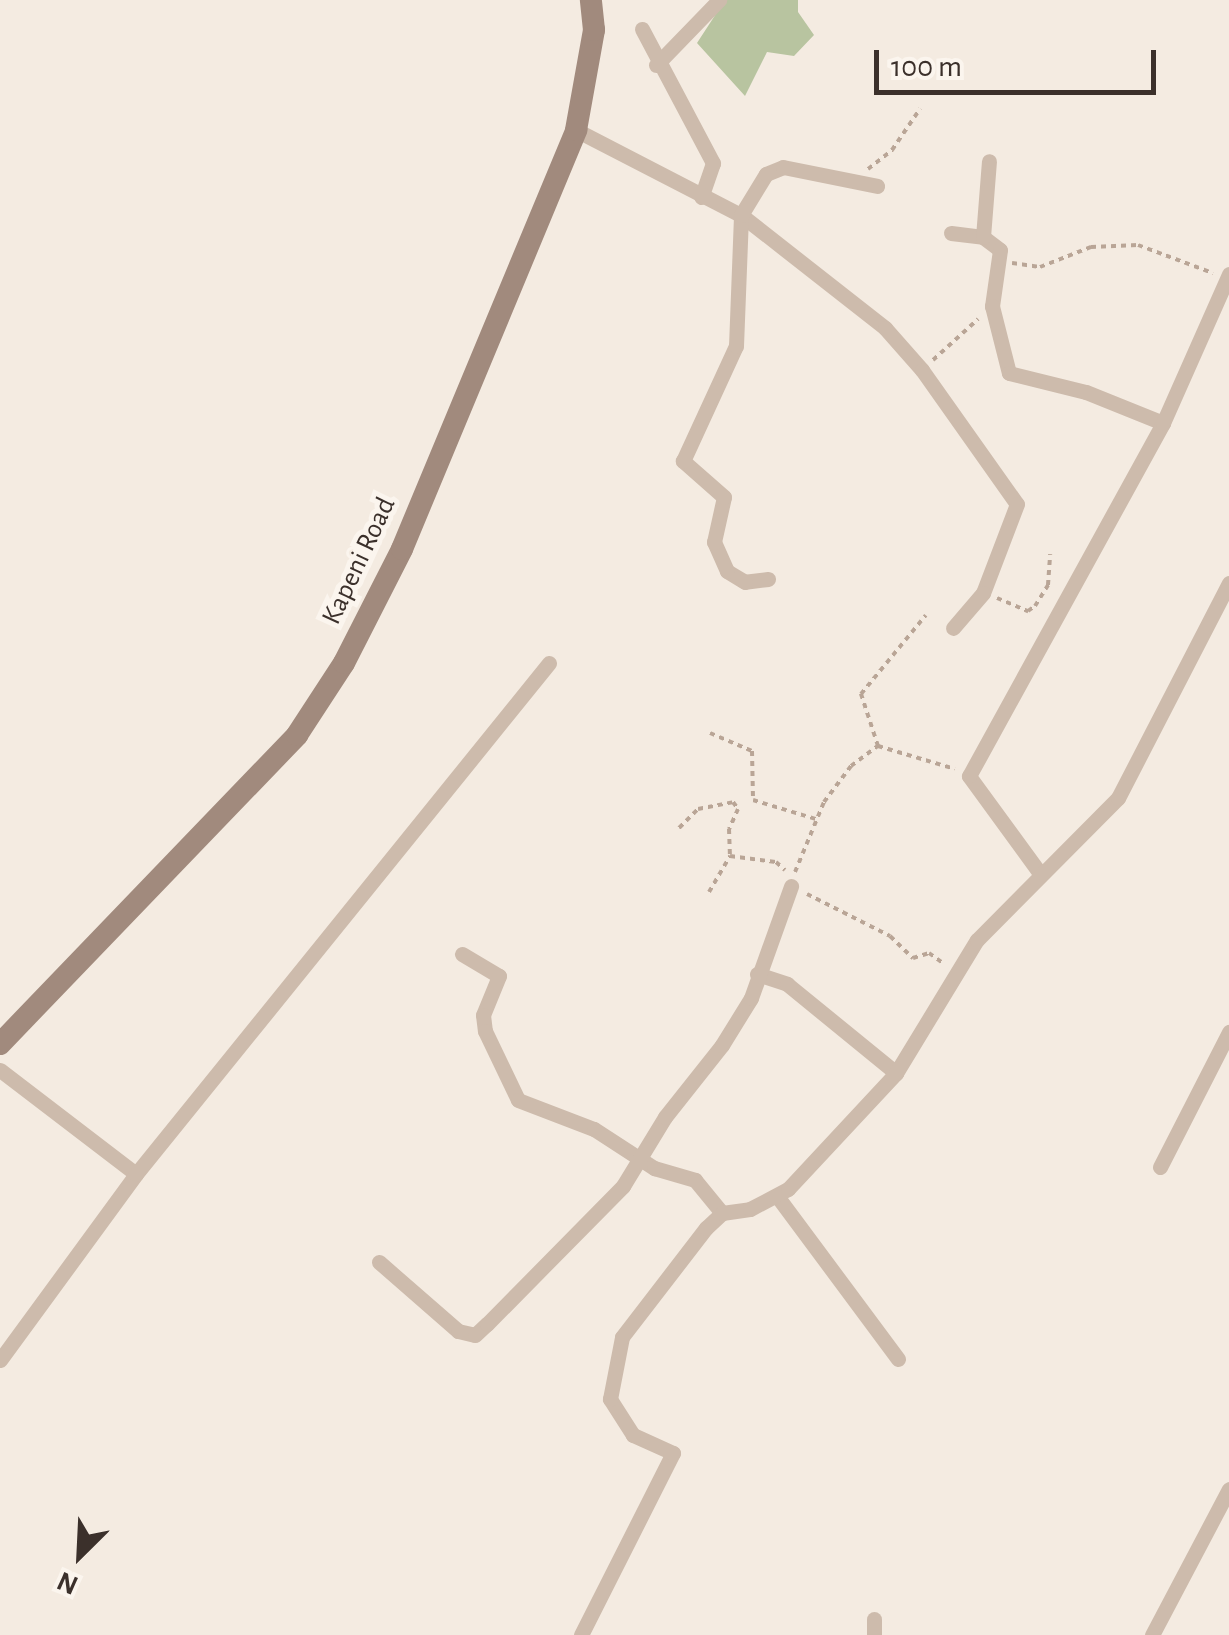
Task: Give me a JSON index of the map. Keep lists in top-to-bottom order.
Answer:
{
  "streets": {
    "main road": ["Kapeni Road"]
  },
  "scale_bar": "100 m",
  "north": "bottom left"
}
